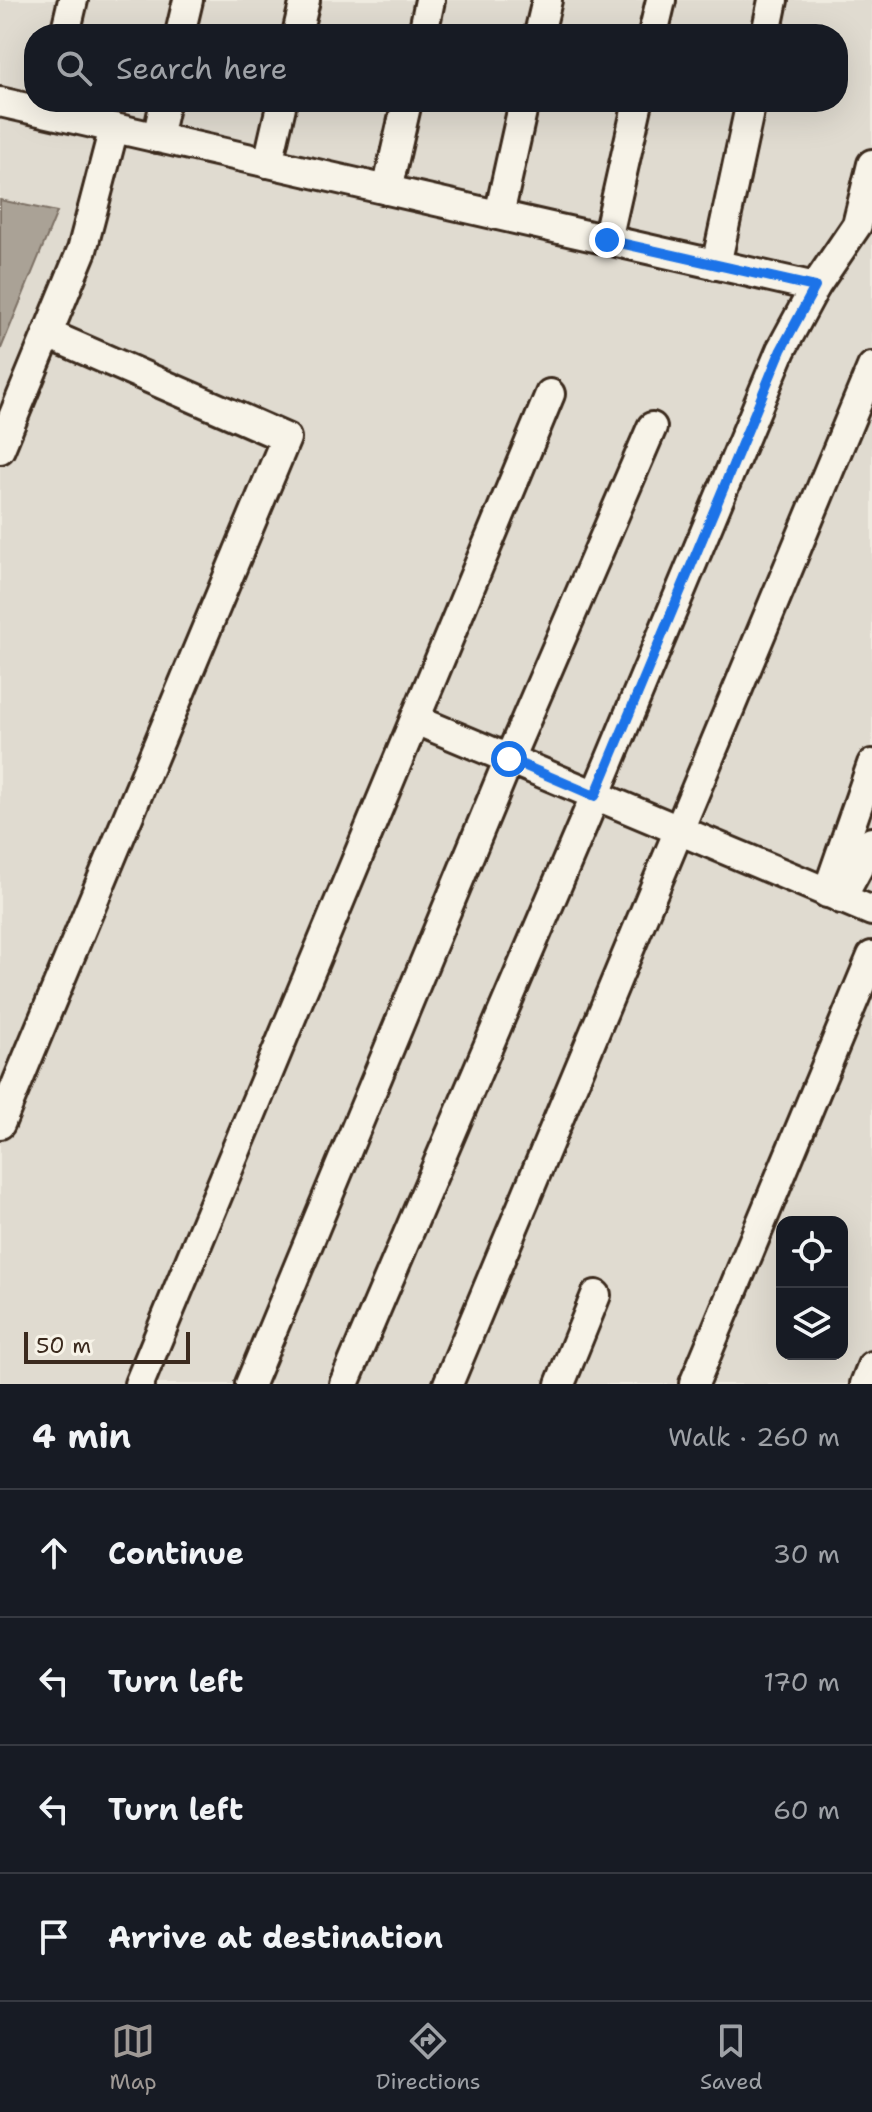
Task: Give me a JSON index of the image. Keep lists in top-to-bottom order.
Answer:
{
  "scale_bar": "50 m",
  "page": {
    "search": "Search here",
    "scale": "50 m",
    "heading": ["4 min", "Walk · 260 m"],
    "list": [
      ["Continue", "30 m"],
      ["Turn left", "170 m"],
      ["Turn left", "60 m"],
      "Arrive at destination"
    ],
    "nav": ["Map", "Directions", "Saved"]
  }
}
